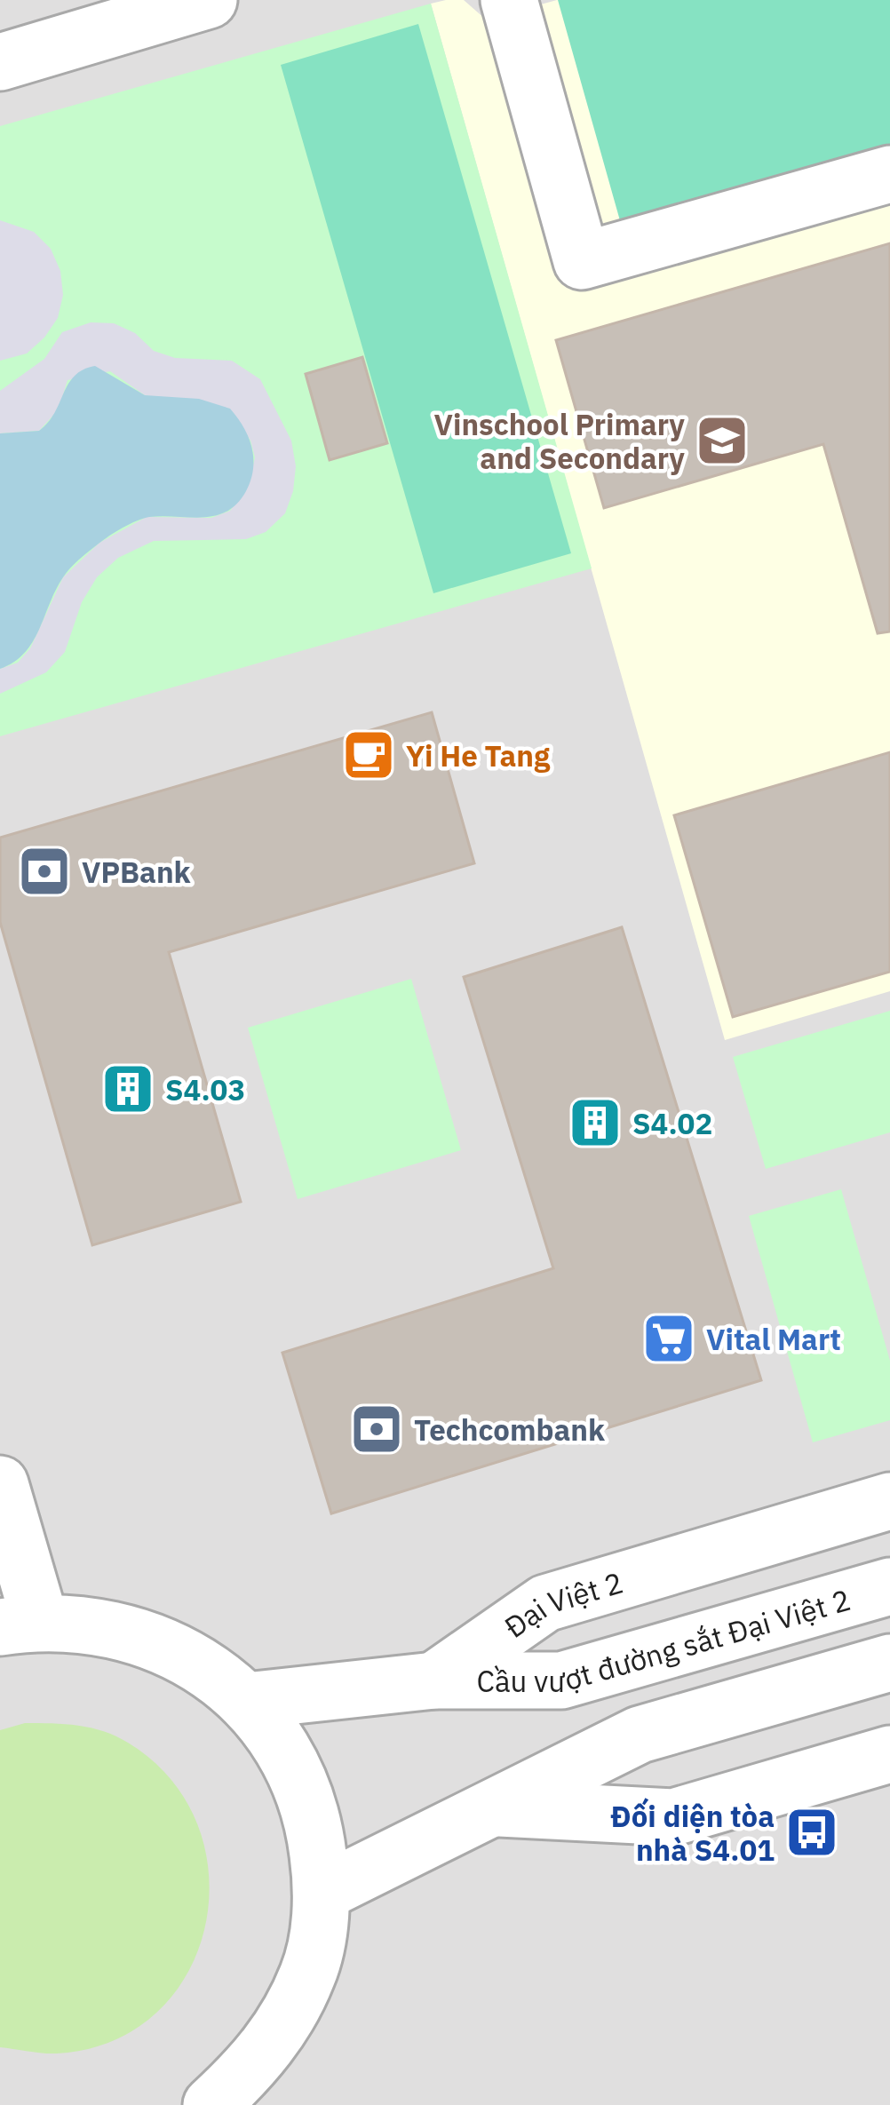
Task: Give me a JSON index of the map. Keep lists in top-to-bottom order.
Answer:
{
  "streets": {
    "street": ["Đại Việt 2", "Cầu vượt đường sắt Đại Việt 2"]
  },
  "crossings": [
    ["Đại Việt 2", "Cầu vượt đường sắt Đại Việt 2"]
  ],
  "places": {
    "school or university": ["Vinschool Primary and Secondary"],
    "cafe": ["Yi He Tang"],
    "bank": ["VPBank", "Techcombank"],
    "building": ["S4.03", "S4.02"],
    "supermarket": ["Vital Mart"],
    "bus stop": ["Đối diện tòa nhà S4.01"]
  }
}
